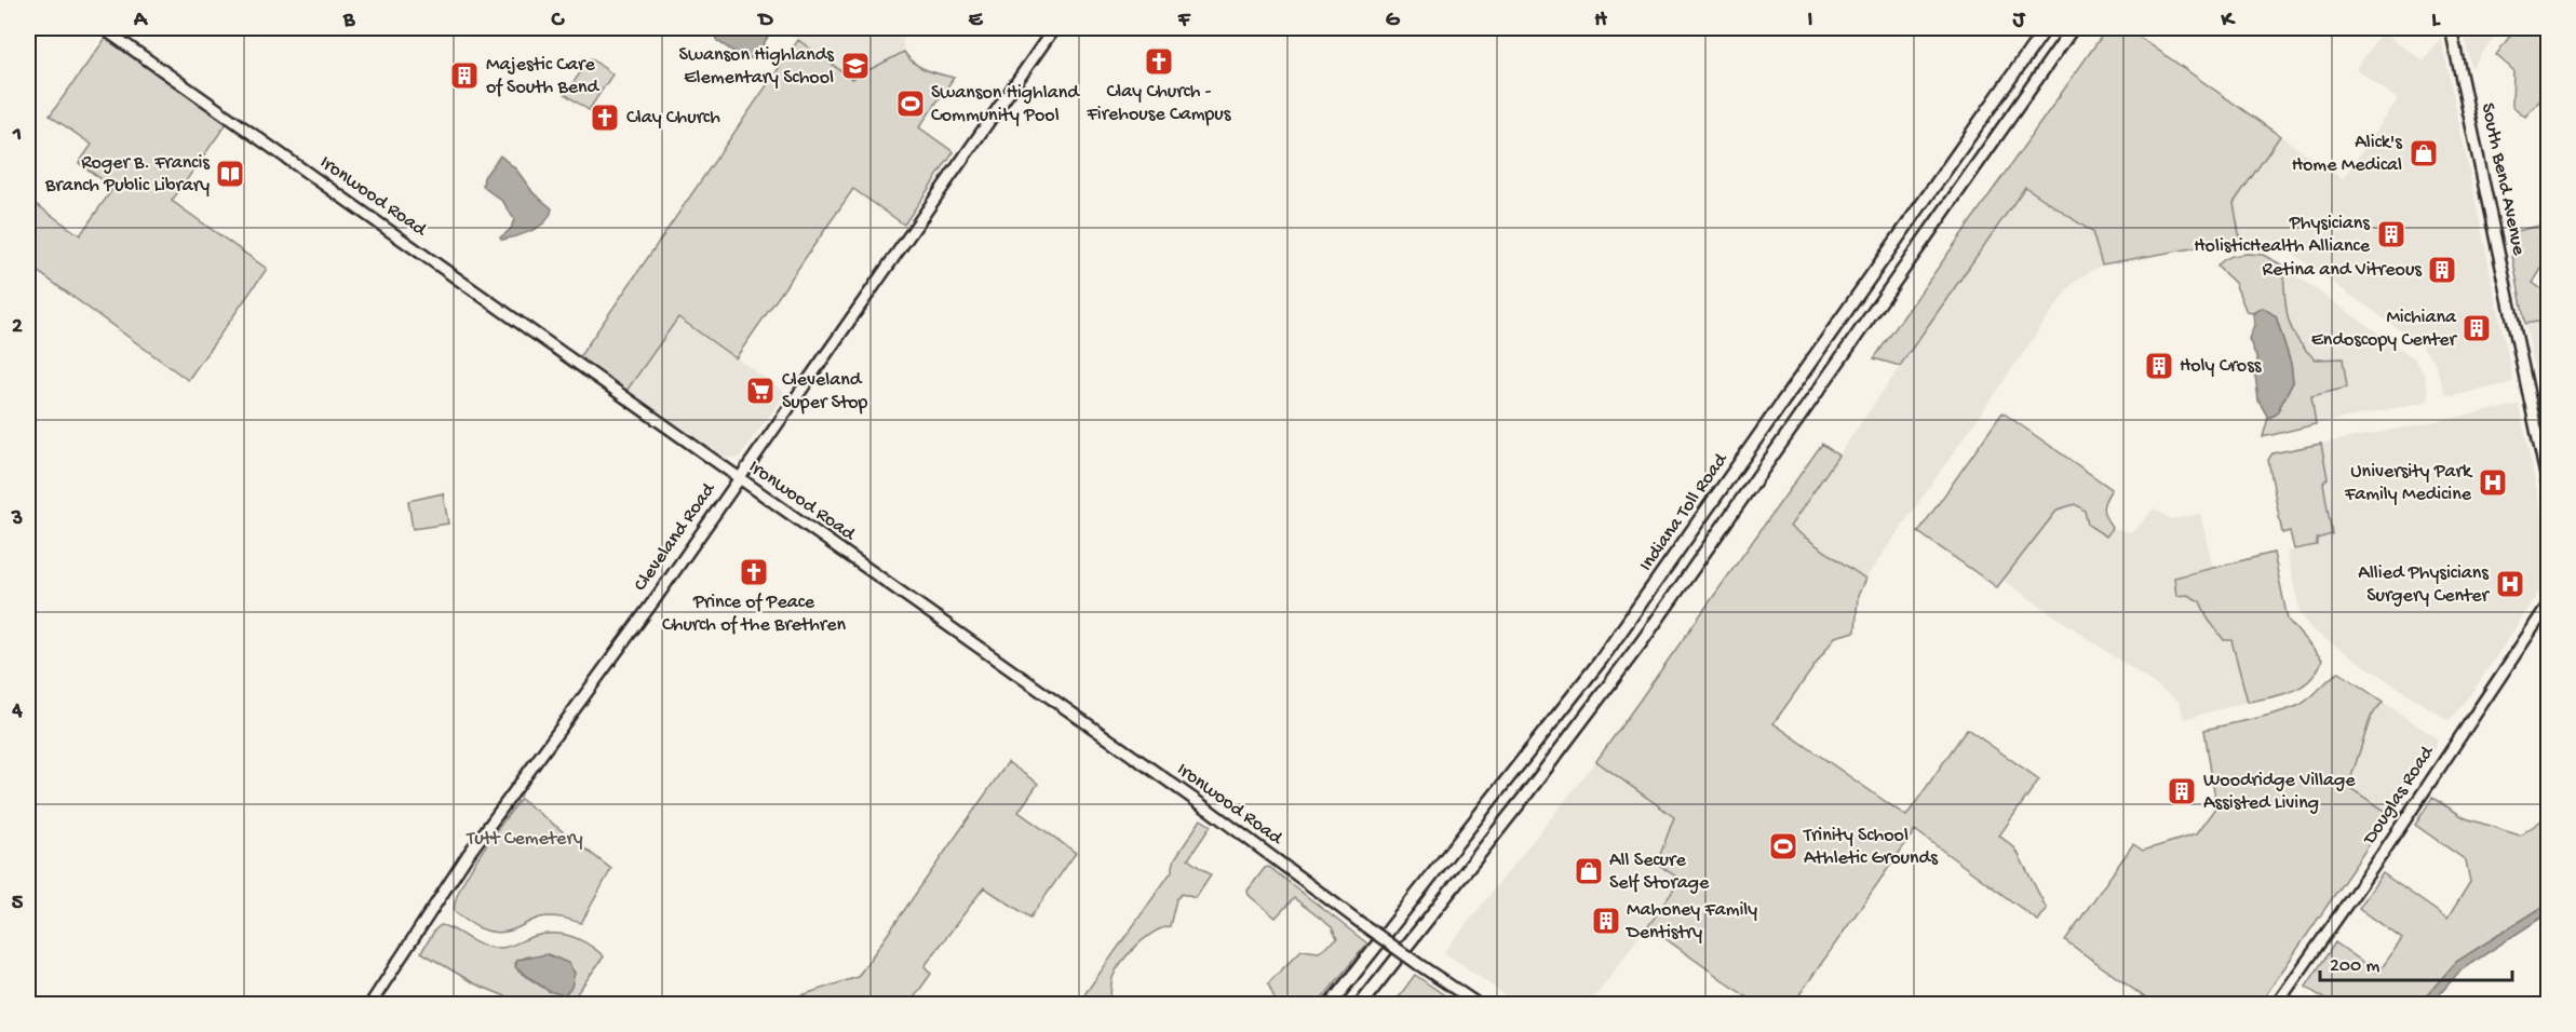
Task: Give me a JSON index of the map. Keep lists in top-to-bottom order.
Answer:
{
  "streets": {
    "highway": ["Indiana Toll Road"],
    "main road": [
      "South Bend Avenue",
      "Ironwood Road",
      "Cleveland Road",
      "Douglas Road"
    ]
  },
  "crossings": [
    ["Ironwood Road", "Cleveland Road"]
  ],
  "parks": ["Tutt Cemetery"],
  "places": {
    "church": ["Clay Church - Firehouse Campus", "Clay Church", "Prince of Peace Church of the Brethren"],
    "school or university": ["Swanson Highlands Elementary School"],
    "building": [
      "Majestic Care of South Bend",
      "Physicians HolisticHealth Alliance",
      "Retina and Vitreous",
      "Michiana Endoscopy Center",
      "Holy Cross",
      "Woodridge Village Assisted Living",
      "Mahoney Family Dentistry"
    ],
    "sports": ["Swanson Highland Community Pool", "Trinity School Athletic Grounds"],
    "shop": ["Alick's Home Medical", "All Secure Self Storage"],
    "library": ["Roger B. Francis Branch Public Library"],
    "supermarket": ["Cleveland Super Stop"],
    "hospital": ["University Park Family Medicine", "Allied Physicians Surgery Center"]
  },
  "scale_bar": "200 m",
  "grid": {
    "columns": [
      "A",
      "B",
      "C",
      "D",
      "E",
      "F",
      "G",
      "H",
      "I",
      "J",
      "K",
      "L"
    ],
    "rows": [
      "1",
      "2",
      "3",
      "4",
      "5"
    ]
  }
}
